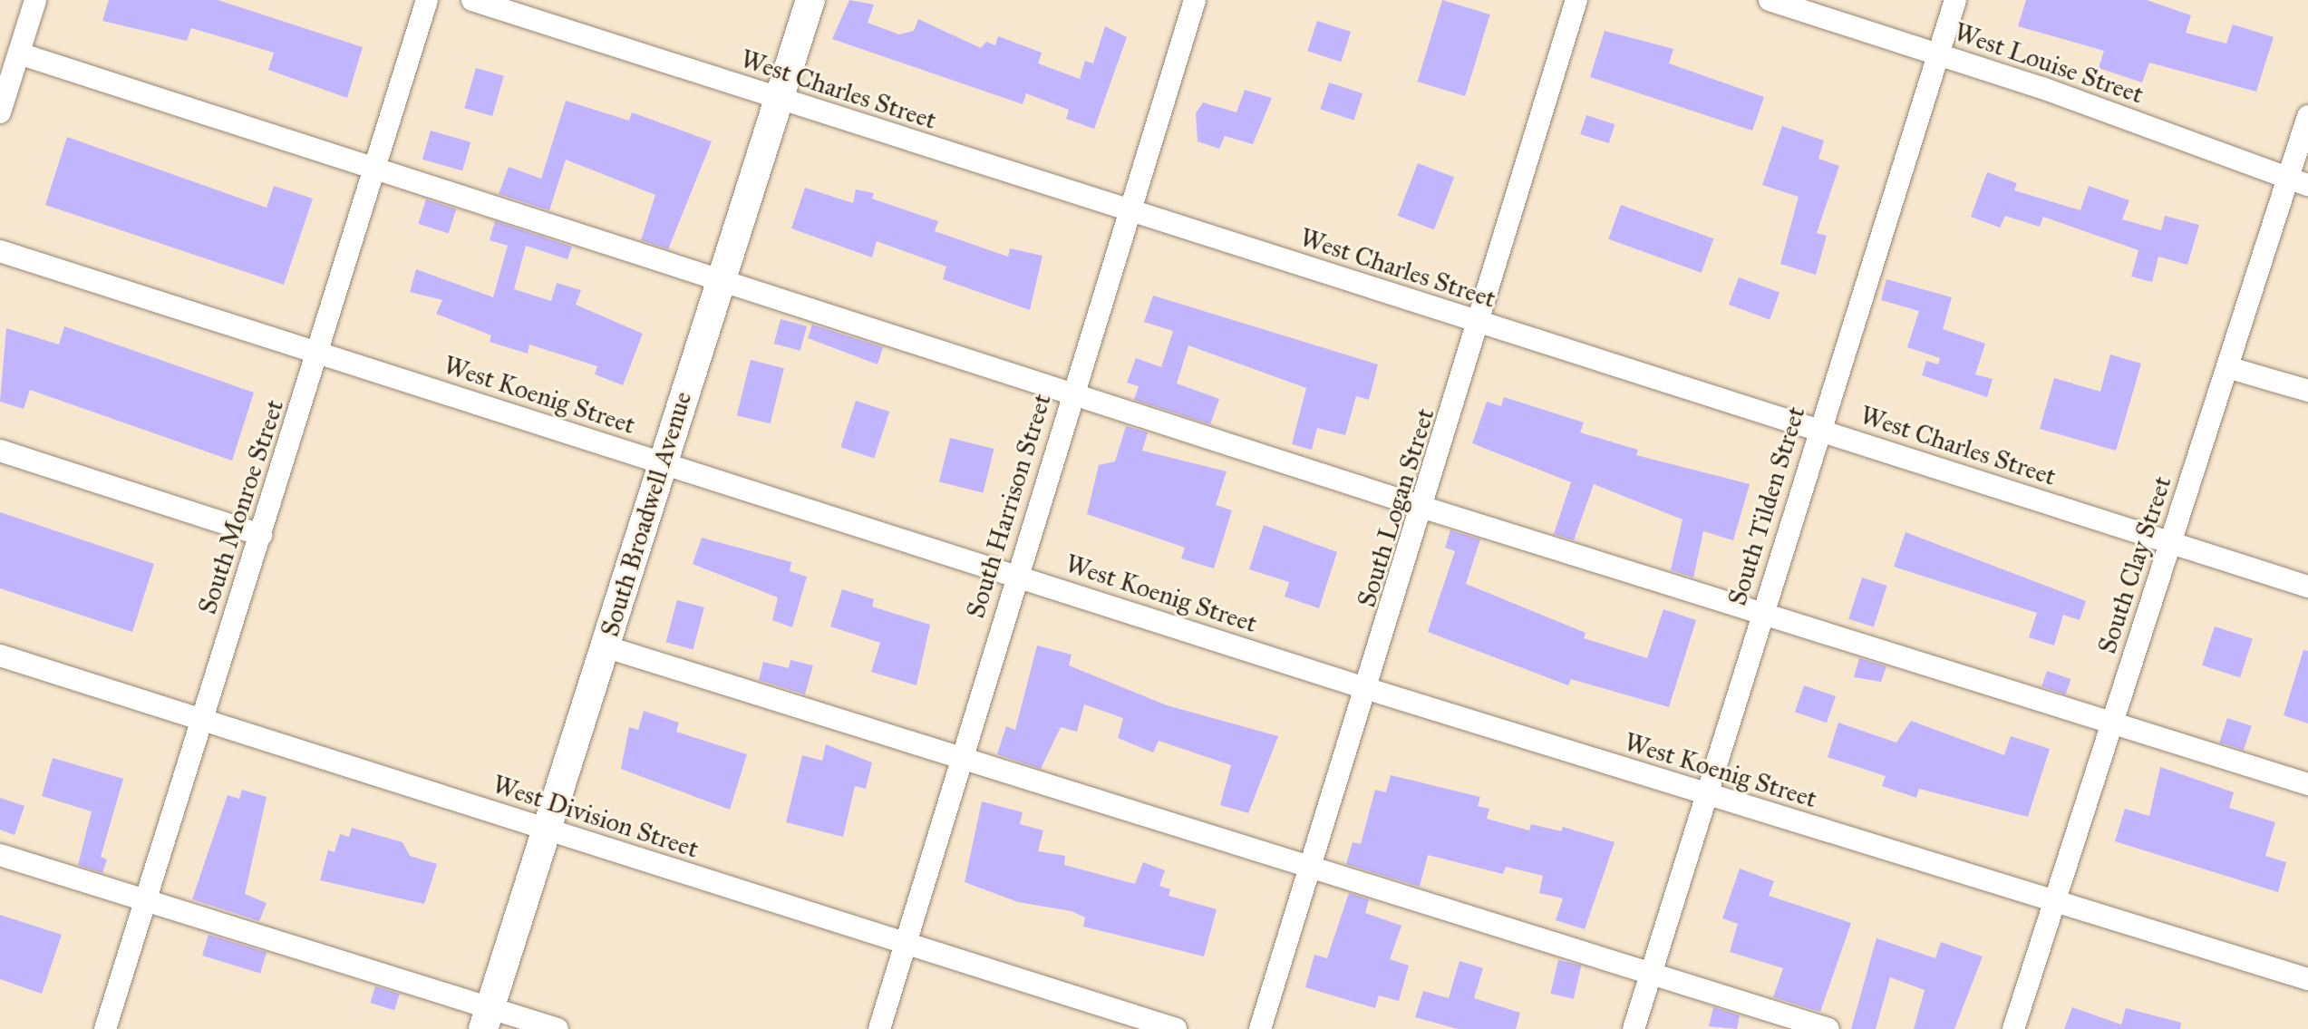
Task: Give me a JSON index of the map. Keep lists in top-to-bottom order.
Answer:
{
  "streets": {
    "main road": ["South Broadwell Avenue"],
    "street": [
      "West Louise Street",
      "West Charles Street",
      "West Koenig Street",
      "South Harrison Street",
      "South Tilden Street",
      "South Monroe Street",
      "South Logan Street",
      "South Clay Street",
      "West Division Street"
    ]
  },
  "crossings": [
    ["West Louise Street", "South Tilden Street"],
    ["West Louise Street", "South Clay Street"],
    ["West Charles Street", "South Harrison Street"],
    ["West Charles Street", "South Tilden Street"],
    ["West Charles Street", "South Logan Street"],
    ["West Charles Street", "South Broadwell Avenue"],
    ["West Charles Street", "South Clay Street"],
    ["West Koenig Street", "South Harrison Street"],
    ["West Koenig Street", "South Tilden Street"],
    ["West Koenig Street", "South Monroe Street"],
    ["West Koenig Street", "South Logan Street"],
    ["West Koenig Street", "South Broadwell Avenue"],
    ["West Koenig Street", "South Clay Street"],
    ["South Harrison Street", "West Division Street"],
    ["South Monroe Street", "West Division Street"],
    ["South Broadwell Avenue", "West Division Street"]
  ]
}
